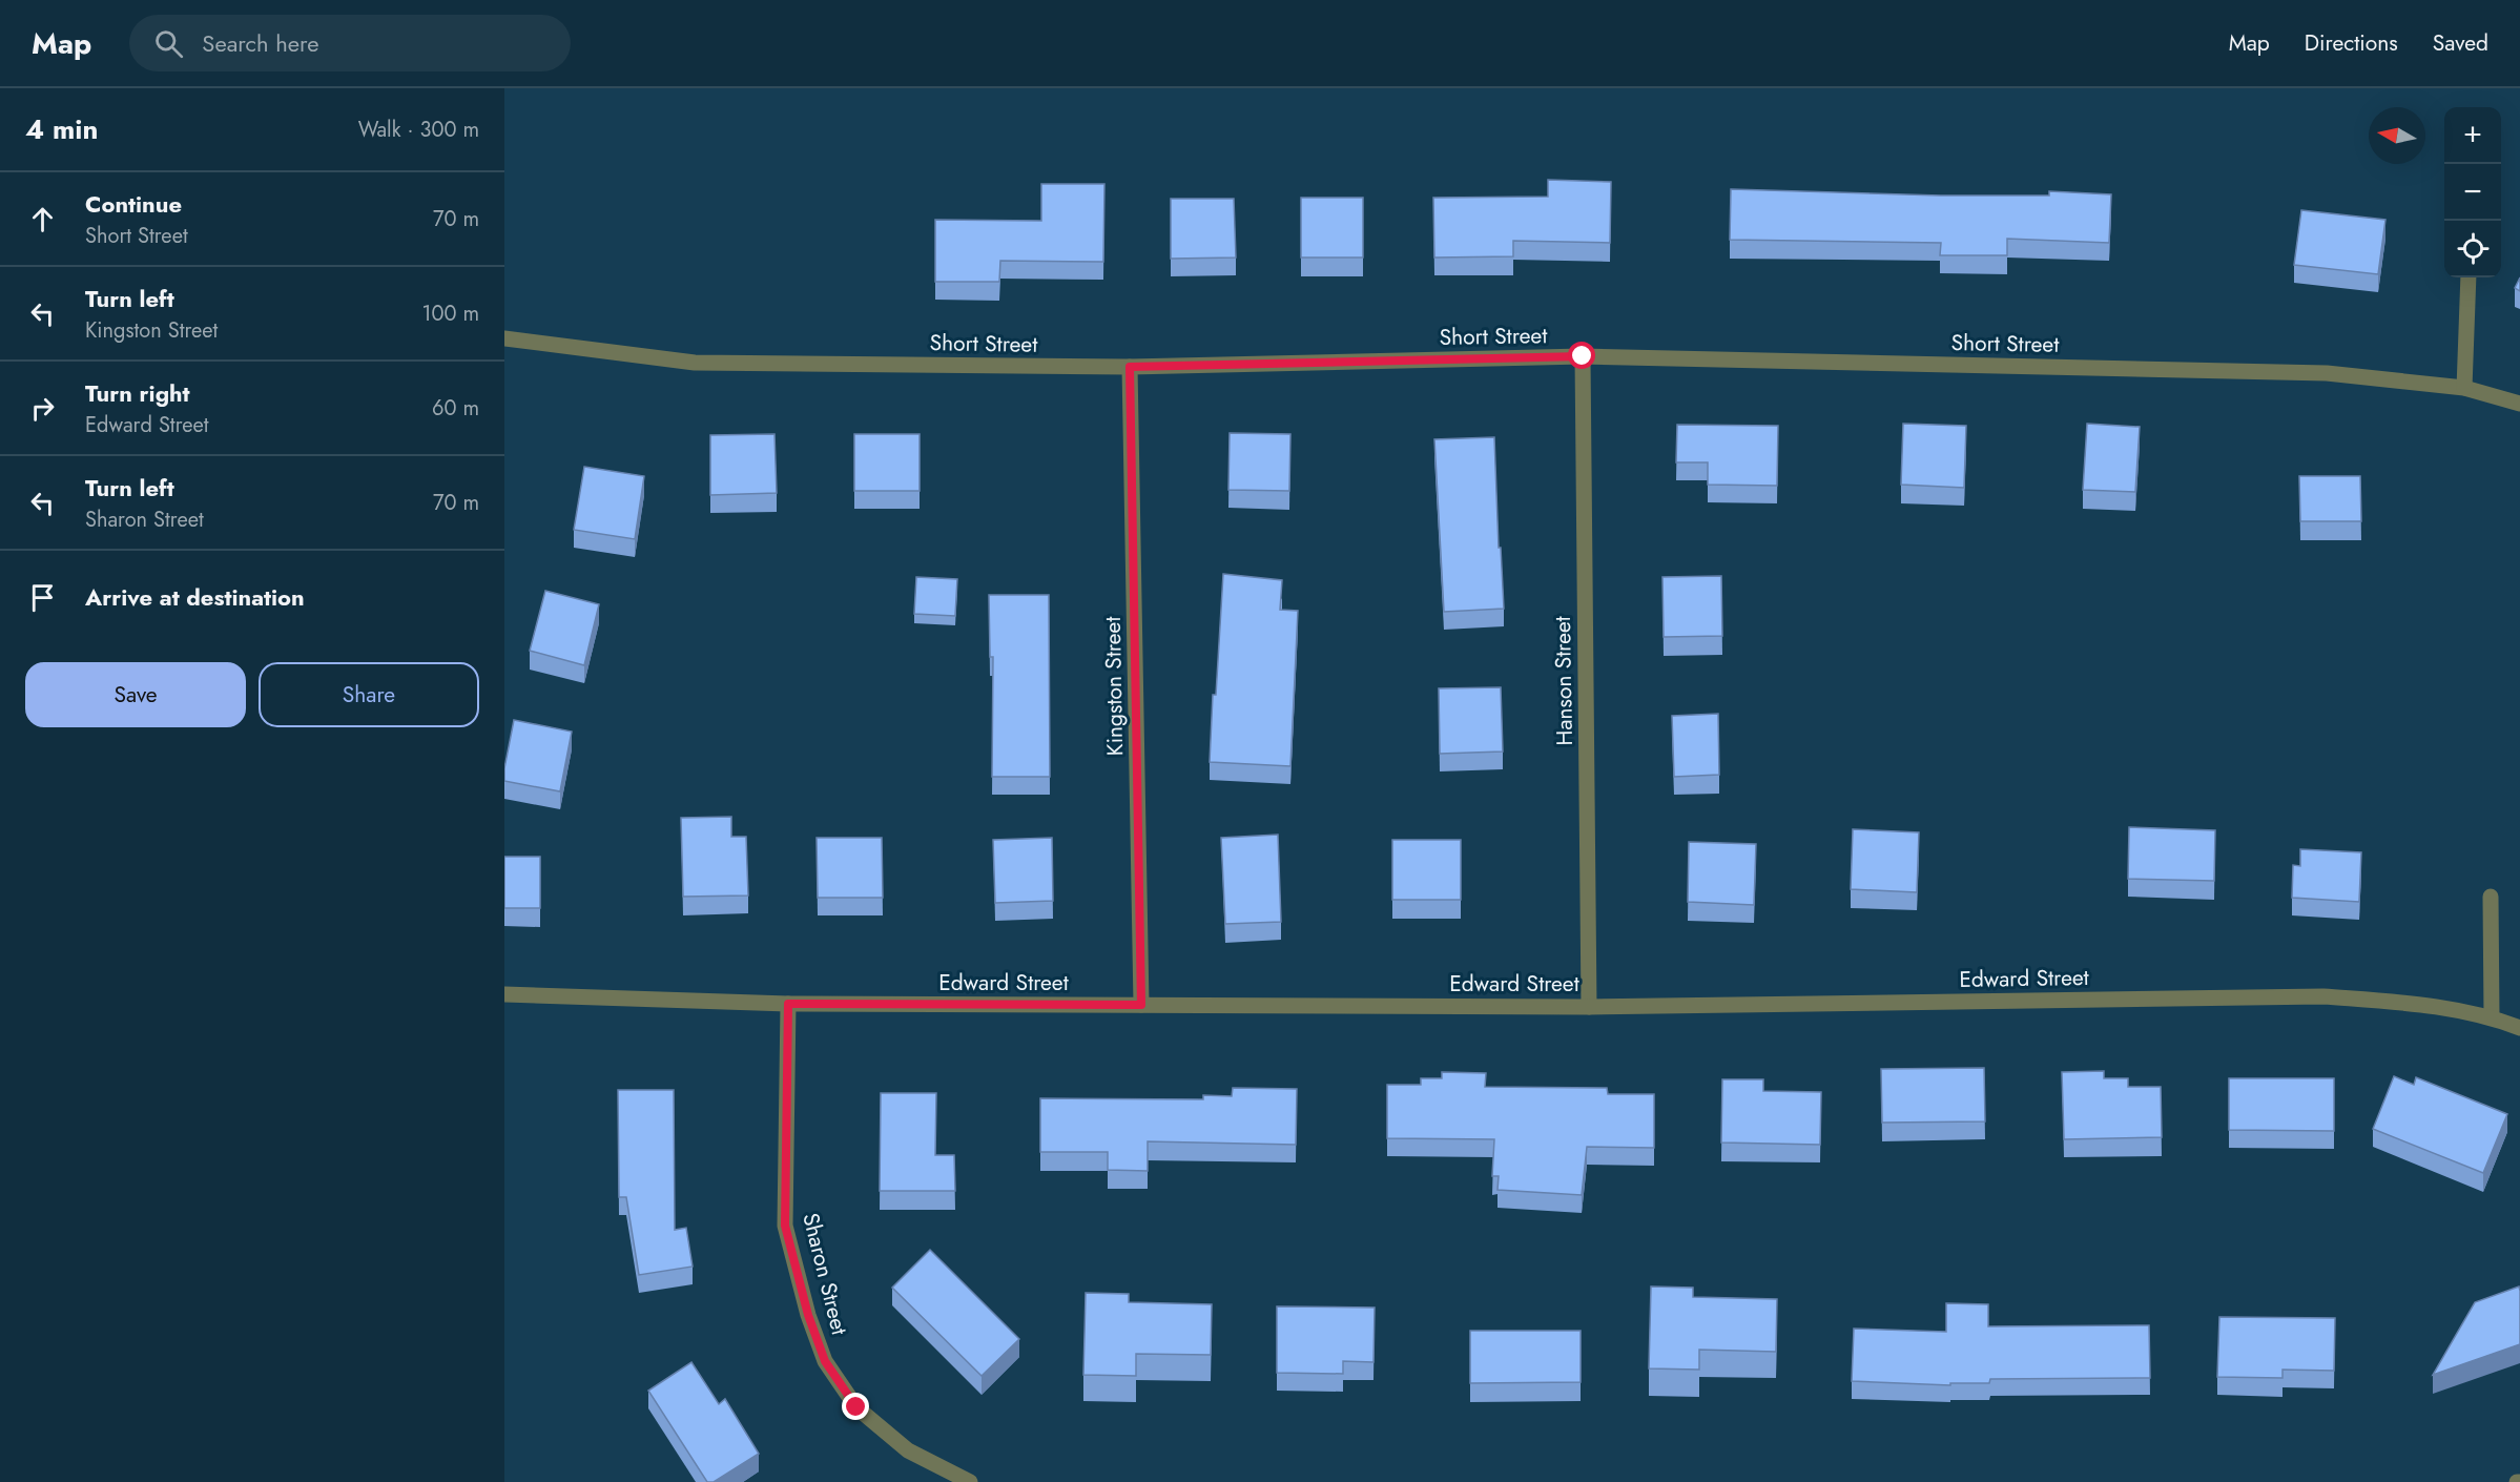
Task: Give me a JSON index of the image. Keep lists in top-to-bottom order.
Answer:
{
  "streets": {
    "street": [
      "Short Street",
      "Hanson Street",
      "Kingston Street",
      "Edward Street",
      "Sharon Street"
    ]
  },
  "crossings": [
    ["Short Street", "Hanson Street"],
    ["Short Street", "Kingston Street"],
    ["Hanson Street", "Edward Street"],
    ["Kingston Street", "Edward Street"],
    ["Edward Street", "Sharon Street"]
  ],
  "north": "left",
  "page": {
    "header": "Map",
    "search": "Search here",
    "nav": ["Map", "Directions", "Saved"],
    "heading": ["4 min", "Walk · 300 m"],
    "map_buttons": ["+", "−"],
    "list": [
      ["Continue", "Short Street", "70 m"],
      ["Turn left", "Kingston Street", "100 m"],
      ["Turn right", "Edward Street", "60 m"],
      ["Turn left", "Sharon Street", "70 m"],
      "Arrive at destination"
    ],
    "buttons": ["Save", "Share"]
  }
}
